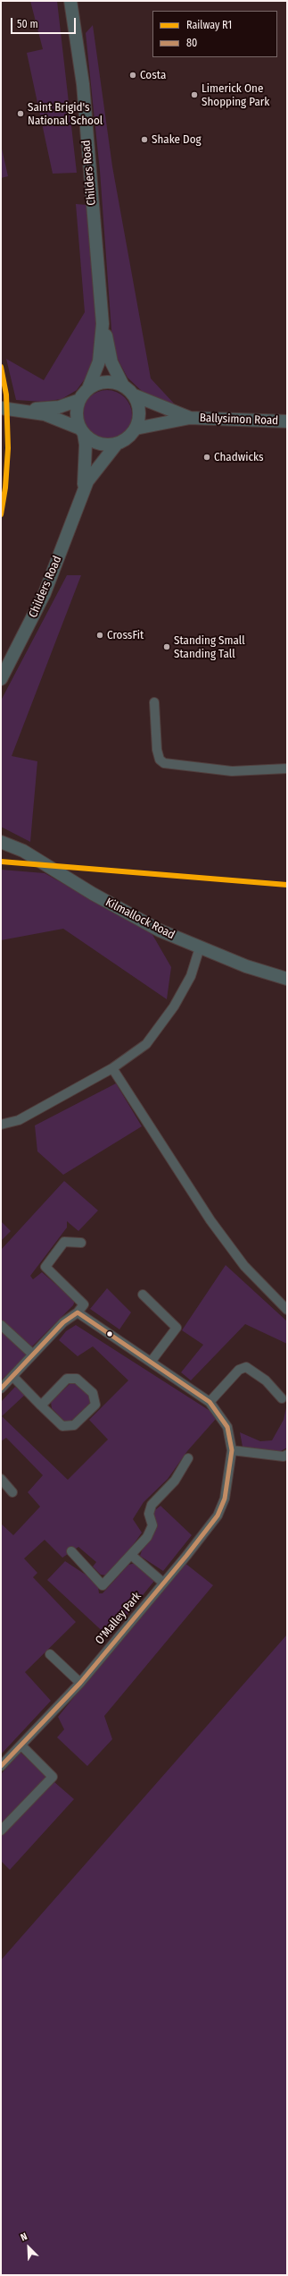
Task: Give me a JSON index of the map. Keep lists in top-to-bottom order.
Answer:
{
  "streets": {
    "main road": ["Childers Road", "Ballysimon Road", "Kilmallock Road"],
    "street": ["O'Malley Park"]
  },
  "crossings": [
    ["Childers Road", "Ballysimon Road"]
  ],
  "places": [
    "Costa",
    "Limerick One Shopping Park",
    "Saint Brigid's National School",
    "Shake Dog",
    "Chadwicks",
    "CrossFit",
    "Standing Small Standing Tall"
  ],
  "lines": ["rail line R1", "transit line 80"],
  "legend": ["Railway R1", "80"],
  "scale_bar": "50 m",
  "north": "top left"
}
